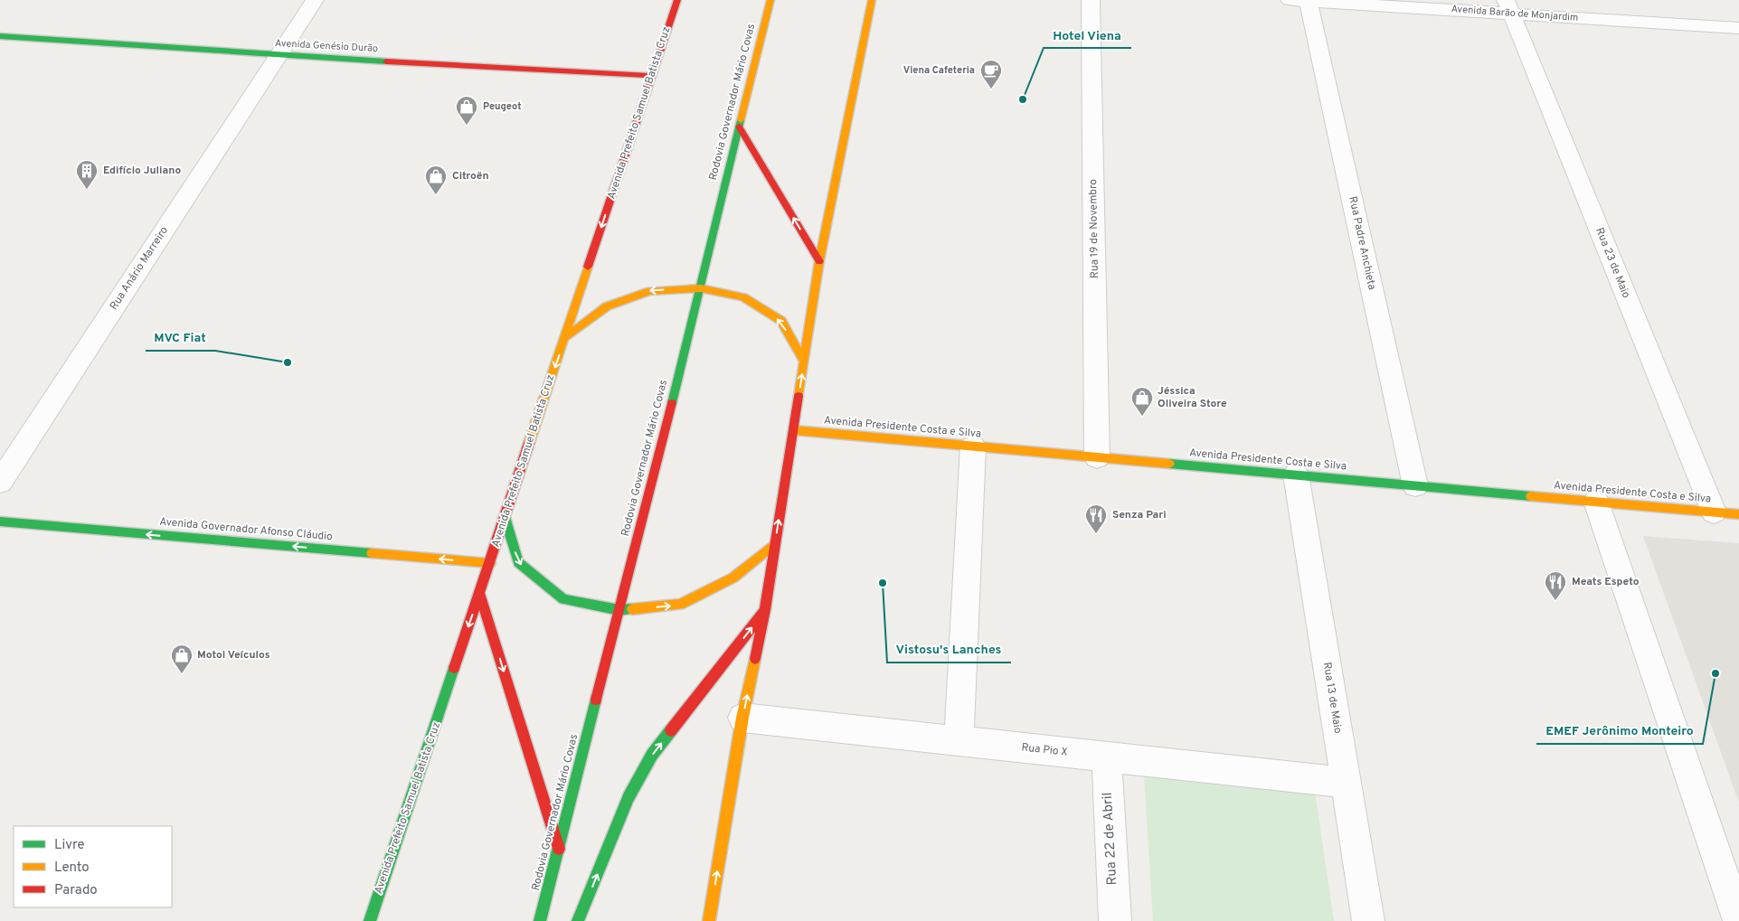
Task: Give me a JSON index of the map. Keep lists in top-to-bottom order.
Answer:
{
  "streets": {
    "main road": [
      "Avenida Genésio Durão",
      "Rodovia Governador Mário Covas",
      "Avenida Prefeito Samuel Batista Cruz",
      "Avenida Presidente Costa e Silva",
      "Avenida Governador Afonso Cláudio"
    ],
    "street": [
      "Avenida Barão de Monjardim",
      "Rua 19 de Novembro",
      "Rua Padre Anchieta",
      "Rua 23 de Maio",
      "Rua Anário Marreiro",
      "Rua 13 de Maio",
      "Rua Pio X",
      "Rua 22 de Abril"
    ]
  },
  "crossings": [
    ["Avenida Barão de Monjardim", "Rua Padre Anchieta"],
    ["Avenida Barão de Monjardim", "Rua 23 de Maio"],
    ["Avenida Genésio Durão", "Avenida Prefeito Samuel Batista Cruz"],
    ["Avenida Genésio Durão", "Rua Anário Marreiro"],
    ["Avenida Prefeito Samuel Batista Cruz", "Avenida Governador Afonso Cláudio"],
    ["Rua 19 de Novembro", "Avenida Presidente Costa e Silva"],
    ["Rua Padre Anchieta", "Avenida Presidente Costa e Silva"],
    ["Rua 23 de Maio", "Avenida Presidente Costa e Silva"],
    ["Avenida Presidente Costa e Silva", "Rua 13 de Maio"],
    ["Rua 13 de Maio", "Rua Pio X"],
    ["Rua Pio X", "Rua 22 de Abril"]
  ],
  "one_way": ["Avenida Prefeito Samuel Batista Cruz", "Avenida Governador Afonso Cláudio"],
  "places": {
    "cafe": ["Viena Cafeteria"],
    "other": [
      "Hotel Viena",
      "MVC Fiat",
      "Vistosu's Lanches",
      "EMEF Jerônimo Monteiro"
    ],
    "shop": [
      "Peugeot",
      "Citroën",
      "Jéssica Oliveira Store",
      "Motol Veículos"
    ],
    "building": ["Edifício Juliano"],
    "restaurant": ["Senza Pari", "Meats Espeto"]
  },
  "legend": ["Livre", "Lento", "Parado"]
}
